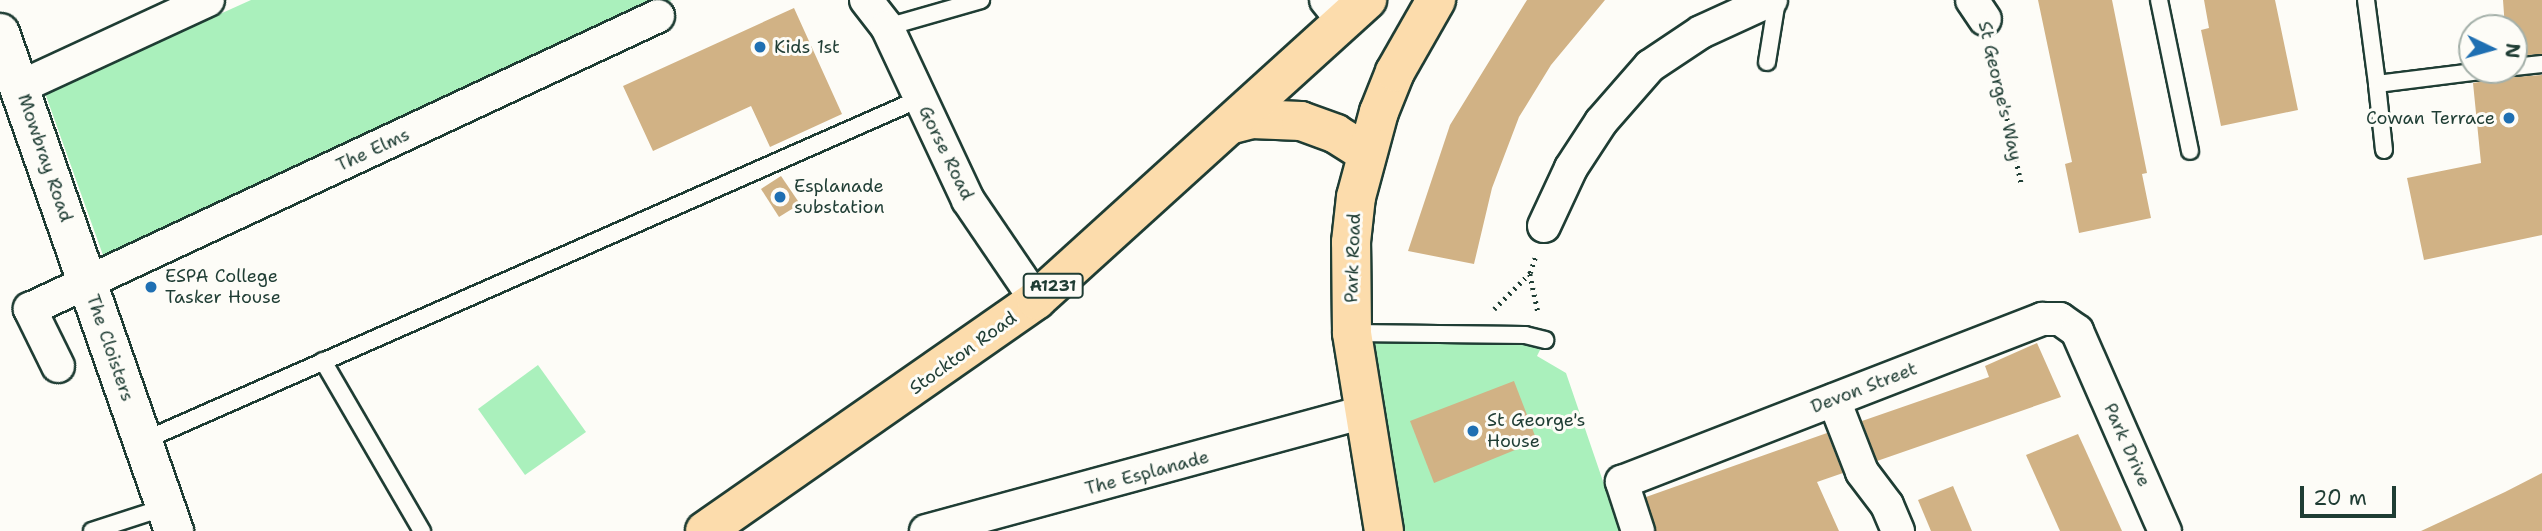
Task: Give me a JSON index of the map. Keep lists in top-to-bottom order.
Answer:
{
  "streets": {
    "highway": ["Park Road", "A1231", "Stockton Road"],
    "street": [
      "The Elms",
      "Gorse Road",
      "Mowbray Road",
      "The Cloisters",
      "Devon Street",
      "Park Drive",
      "The Esplanade"
    ],
    "path": ["St George's Way"]
  },
  "crossings": [
    ["The Elms", "Mowbray Road"],
    ["The Elms", "The Cloisters"],
    ["Gorse Road", "Stockton Road"],
    ["Mowbray Road", "The Cloisters"],
    ["Park Road", "The Esplanade"],
    ["Devon Street", "Park Drive"]
  ],
  "places": [
    "Kids 1st",
    "Cowan Terrace",
    "Esplanade substation",
    "ESPA College Tasker House",
    "St George's House"
  ],
  "scale_bar": "20 m",
  "north": "right"
}
